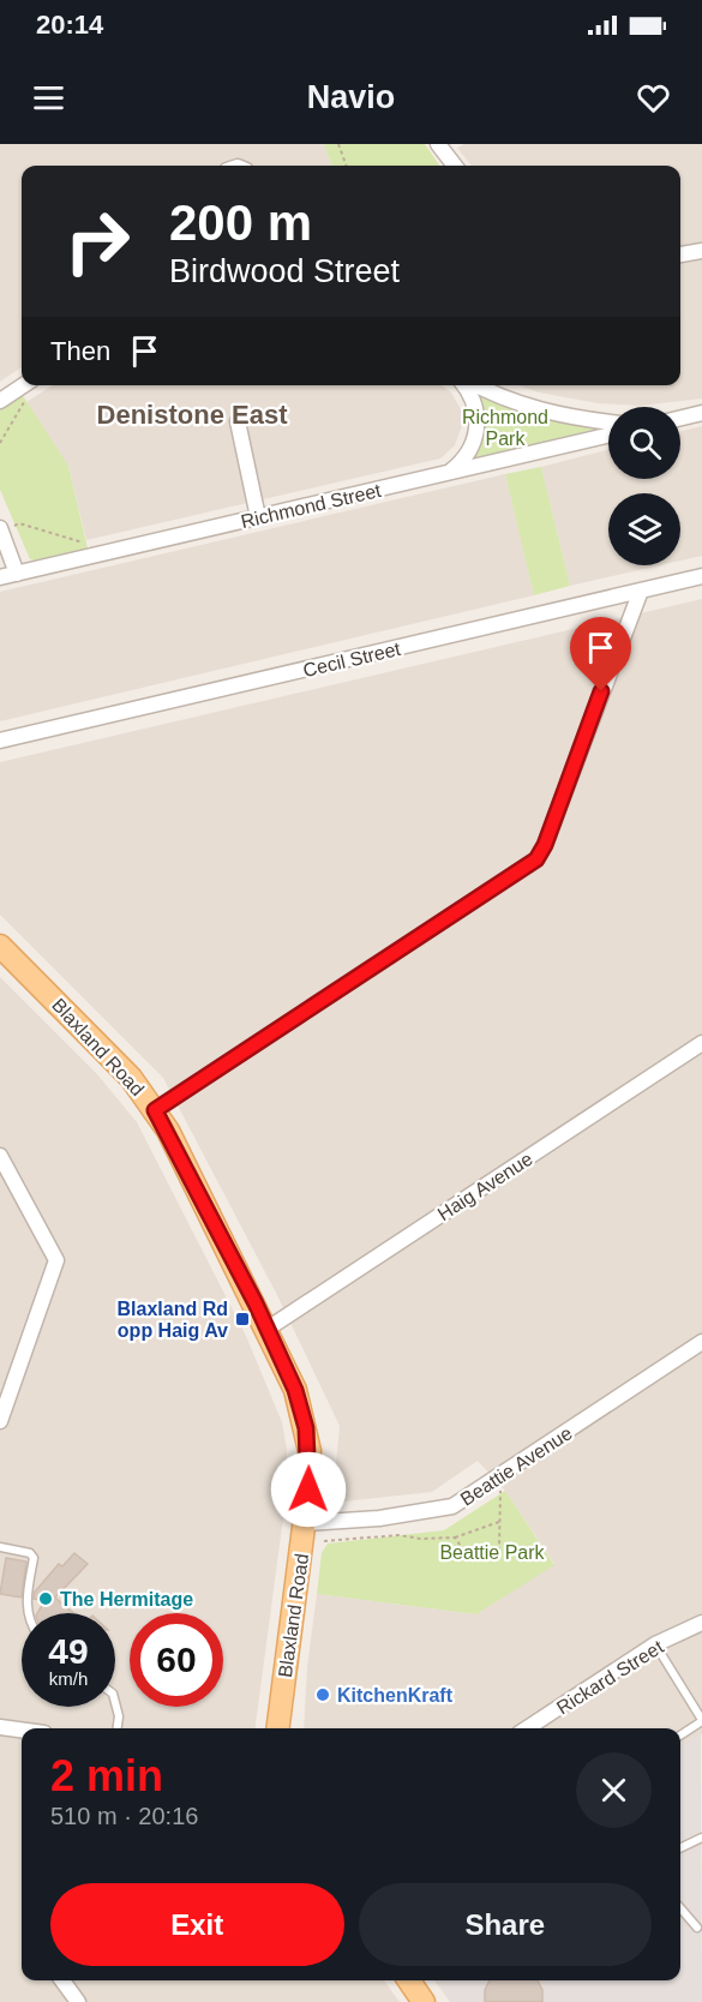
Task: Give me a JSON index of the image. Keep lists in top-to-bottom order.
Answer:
{
  "streets": {
    "main road": ["Blaxland Road"],
    "street": [
      "Richmond Street",
      "Cecil Street",
      "Haig Avenue",
      "Beattie Avenue",
      "Rickard Street"
    ]
  },
  "crossings": [
    ["Blaxland Road", "Haig Avenue"],
    ["Blaxland Road", "Beattie Avenue"]
  ],
  "districts": ["Denistone East"],
  "parks": ["Richmond Park", "Beattie Park"],
  "places": {
    "transit": ["Blaxland Rd opp Haig Av"],
    "other": ["The Hermitage", "KitchenKraft"]
  },
  "page": {
    "status": "20:14",
    "header": "Navio",
    "turn": ["200 m", "Birdwood Street"],
    "then": "Then",
    "speed": "49 km/h",
    "limit": "60",
    "heading": ["2 min", "510 m · 20:16"],
    "buttons": ["Exit", "Share"]
  }
}
